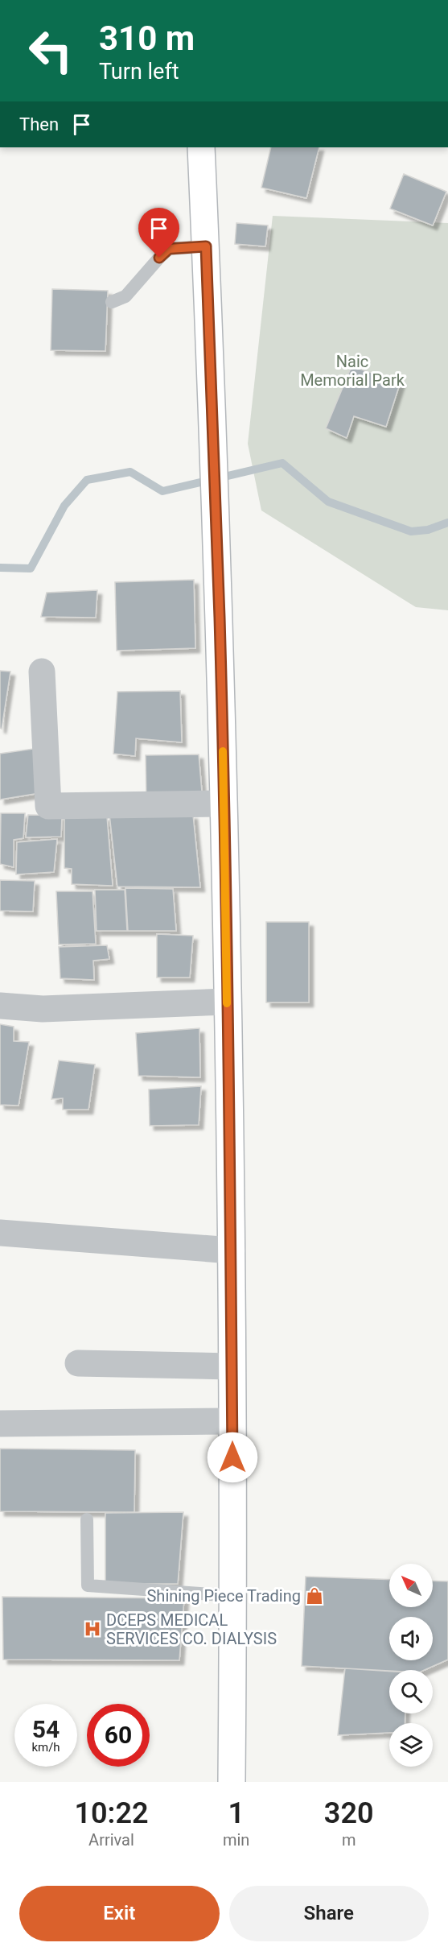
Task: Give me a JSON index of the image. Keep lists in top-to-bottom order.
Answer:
{
  "parks": ["Naic Memorial Park"],
  "places": {
    "shop": ["Shining Piece Trading"],
    "hospital": ["DCEPS MEDICAL SERVICES CO. DIALYSIS"]
  },
  "north": "top left",
  "page": {
    "turn": ["310 m", "Turn left"],
    "then": "Then",
    "speed": "54 km/h",
    "limit": "60",
    "eta": [
      "10:22",
      "Arrival",
      "1",
      "min",
      "320",
      "m"
    ],
    "buttons": ["Exit", "Share"]
  }
}
